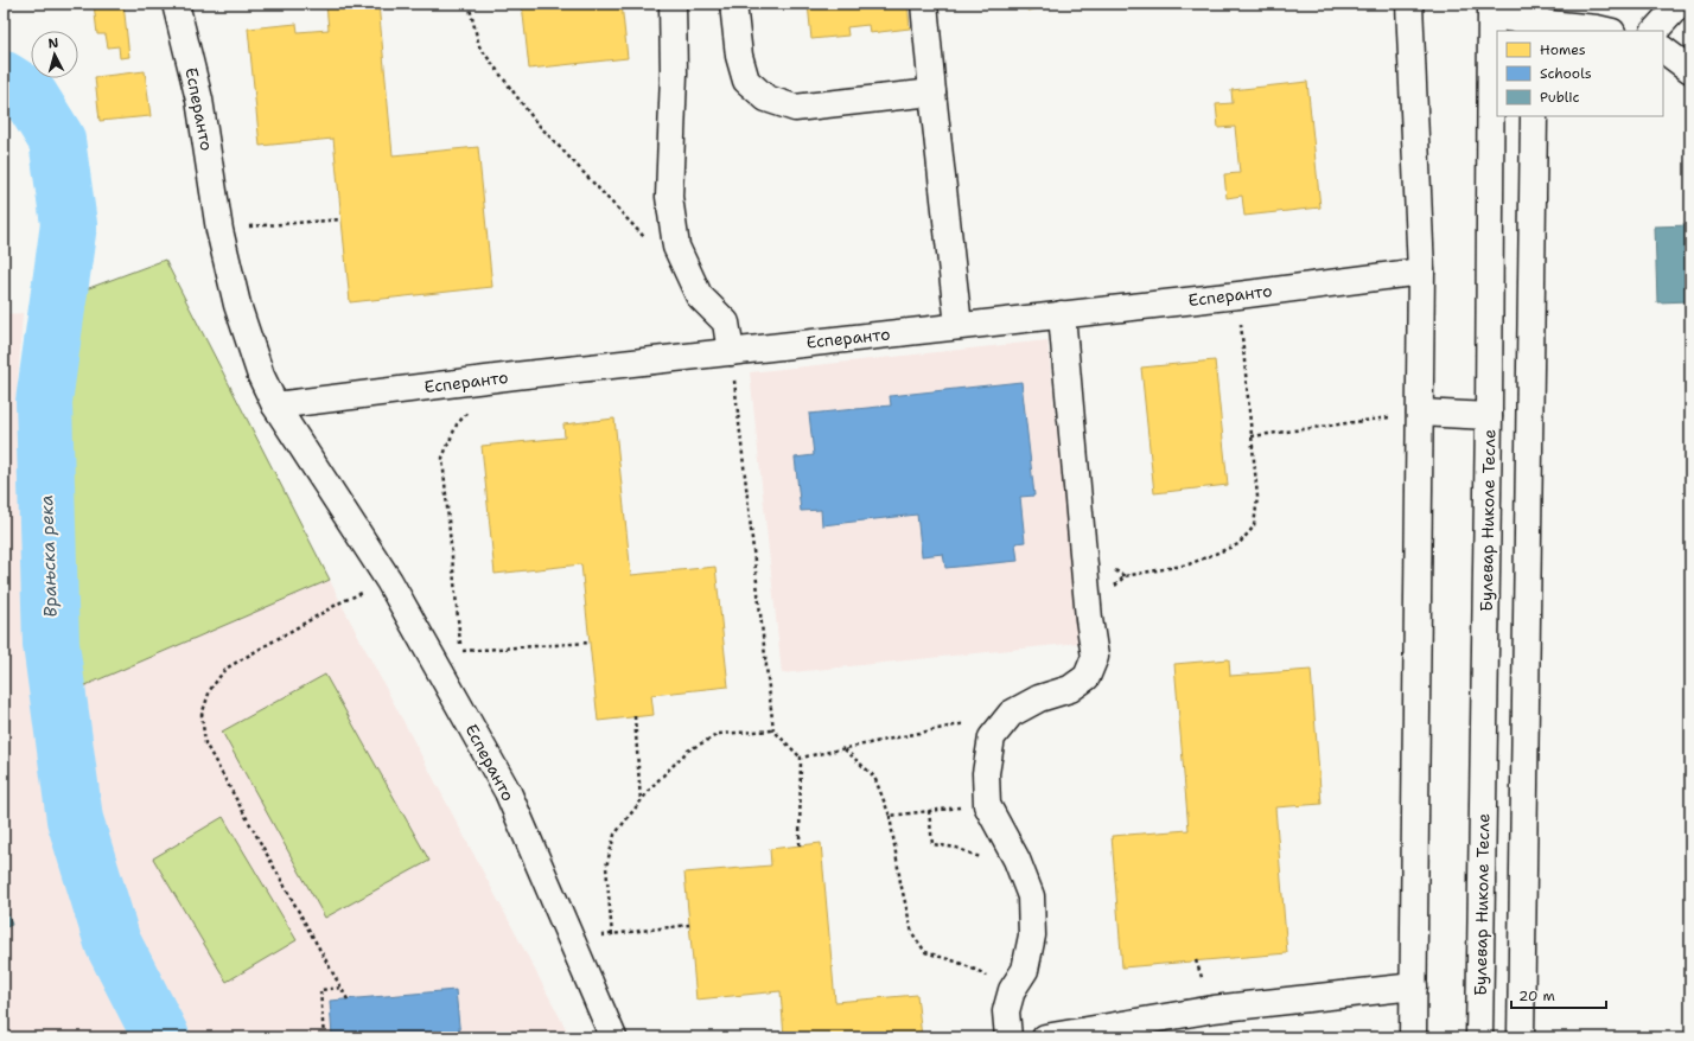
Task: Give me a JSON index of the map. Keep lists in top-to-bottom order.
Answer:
{
  "streets": {
    "street": ["Есперанто", "Булевар Николе Тесле"]
  },
  "water": ["Врањска река"],
  "legend": ["Homes", "Schools", "Public"],
  "scale_bar": "20 m",
  "north": "top"
}
